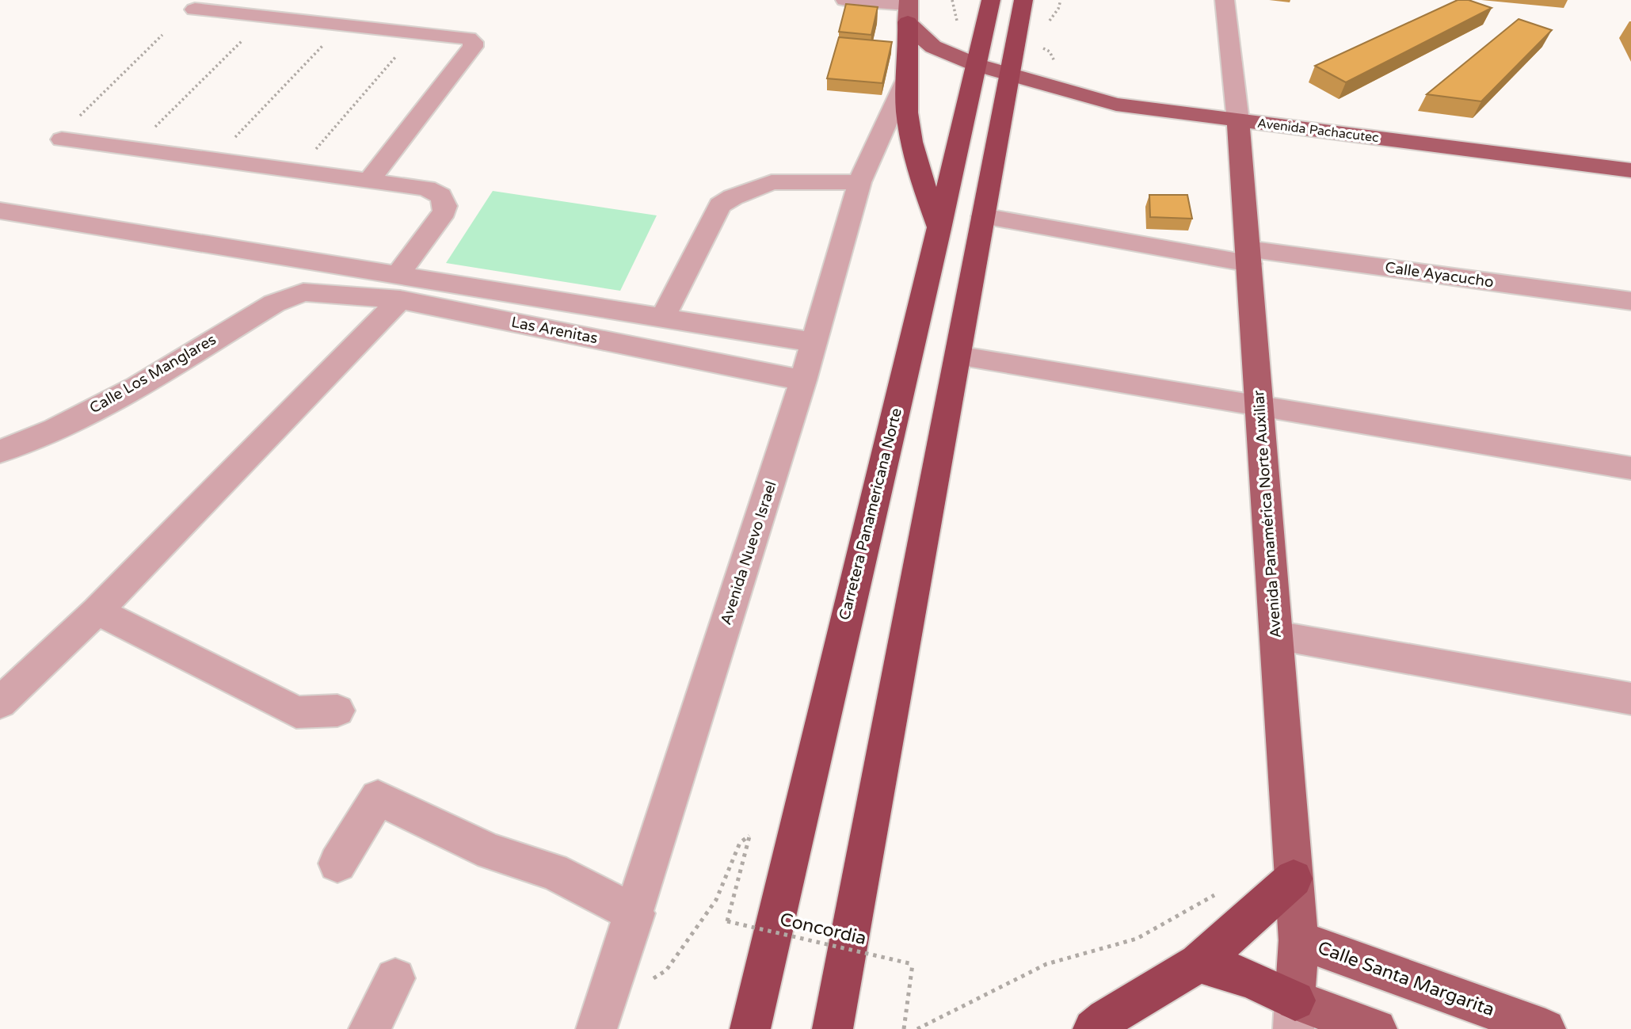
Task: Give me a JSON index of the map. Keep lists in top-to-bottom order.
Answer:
{
  "streets": {
    "highway": ["Carretera Panamericana Norte"],
    "main road": ["Avenida Pachacutec", "Avenida Panamérica Norte Auxiliar", "Calle Santa Margarita"],
    "street": [
      "Calle Ayacucho",
      "Las Arenitas",
      "Calle Los Manglares",
      "Avenida Nuevo Israel"
    ],
    "path": ["Concordia"]
  },
  "crossings": [
    ["Avenida Pachacutec", "Carretera Panamericana Norte"],
    ["Avenida Pachacutec", "Avenida Panamérica Norte Auxiliar"],
    ["Calle Ayacucho", "Avenida Panamérica Norte Auxiliar"],
    ["Las Arenitas", "Calle Los Manglares"],
    ["Las Arenitas", "Avenida Nuevo Israel"],
    ["Avenida Panamérica Norte Auxiliar", "Calle Santa Margarita"],
    ["Avenida Nuevo Israel", "Concordia"]
  ]
}
